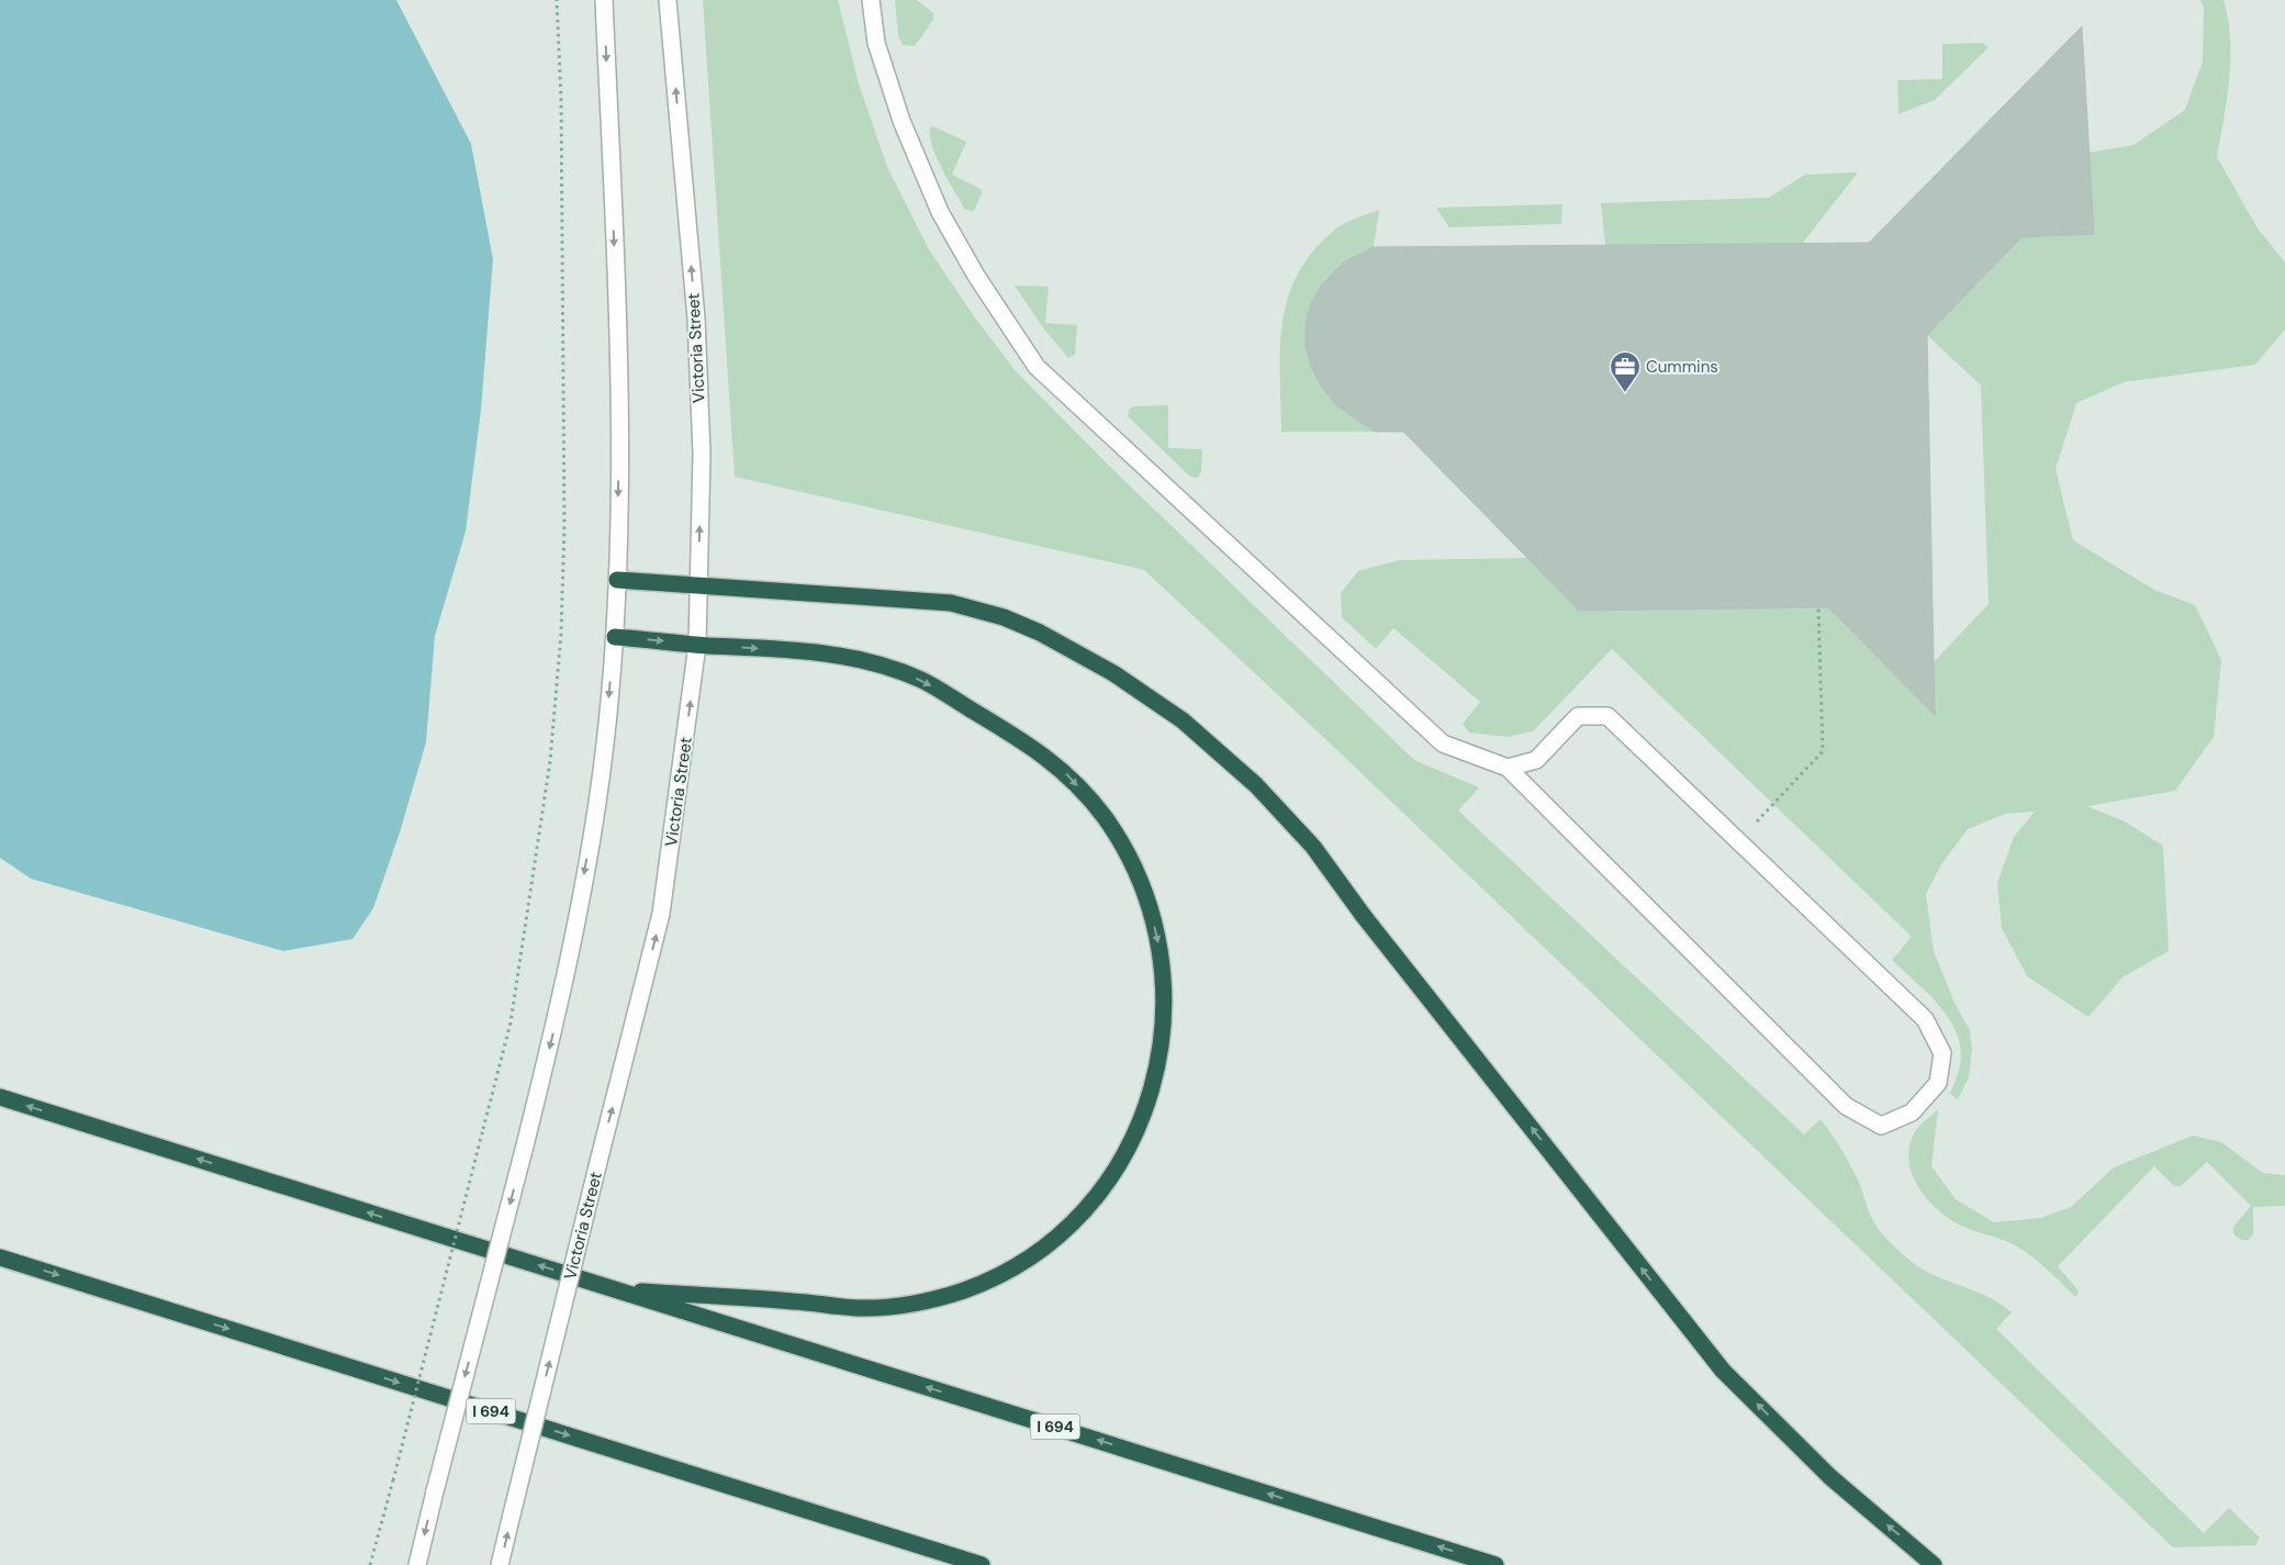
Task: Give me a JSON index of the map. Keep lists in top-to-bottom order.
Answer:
{
  "streets": {
    "highway": ["I 694"],
    "street": ["Victoria Street"]
  },
  "places": {
    "office": ["Cummins"]
  }
}
